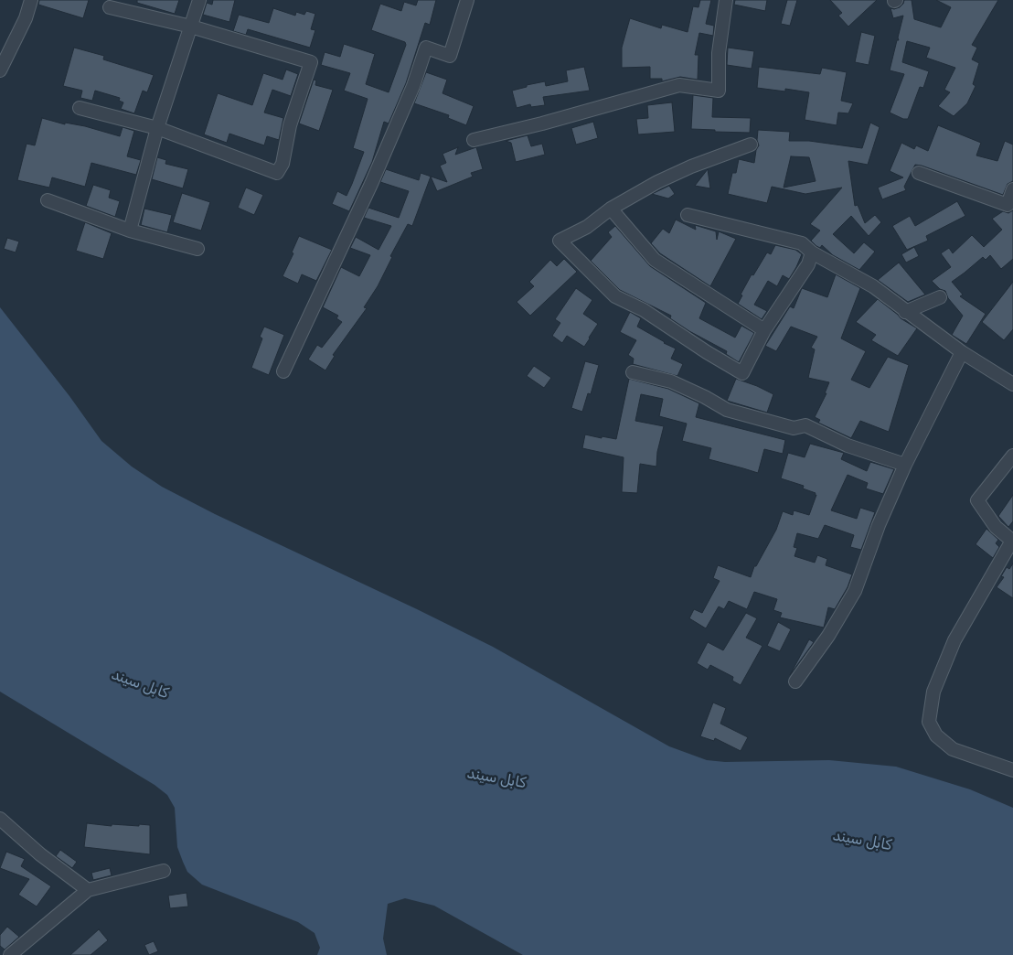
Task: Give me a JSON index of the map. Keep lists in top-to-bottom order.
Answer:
{
  "water": ["کابل سيند"]
}
